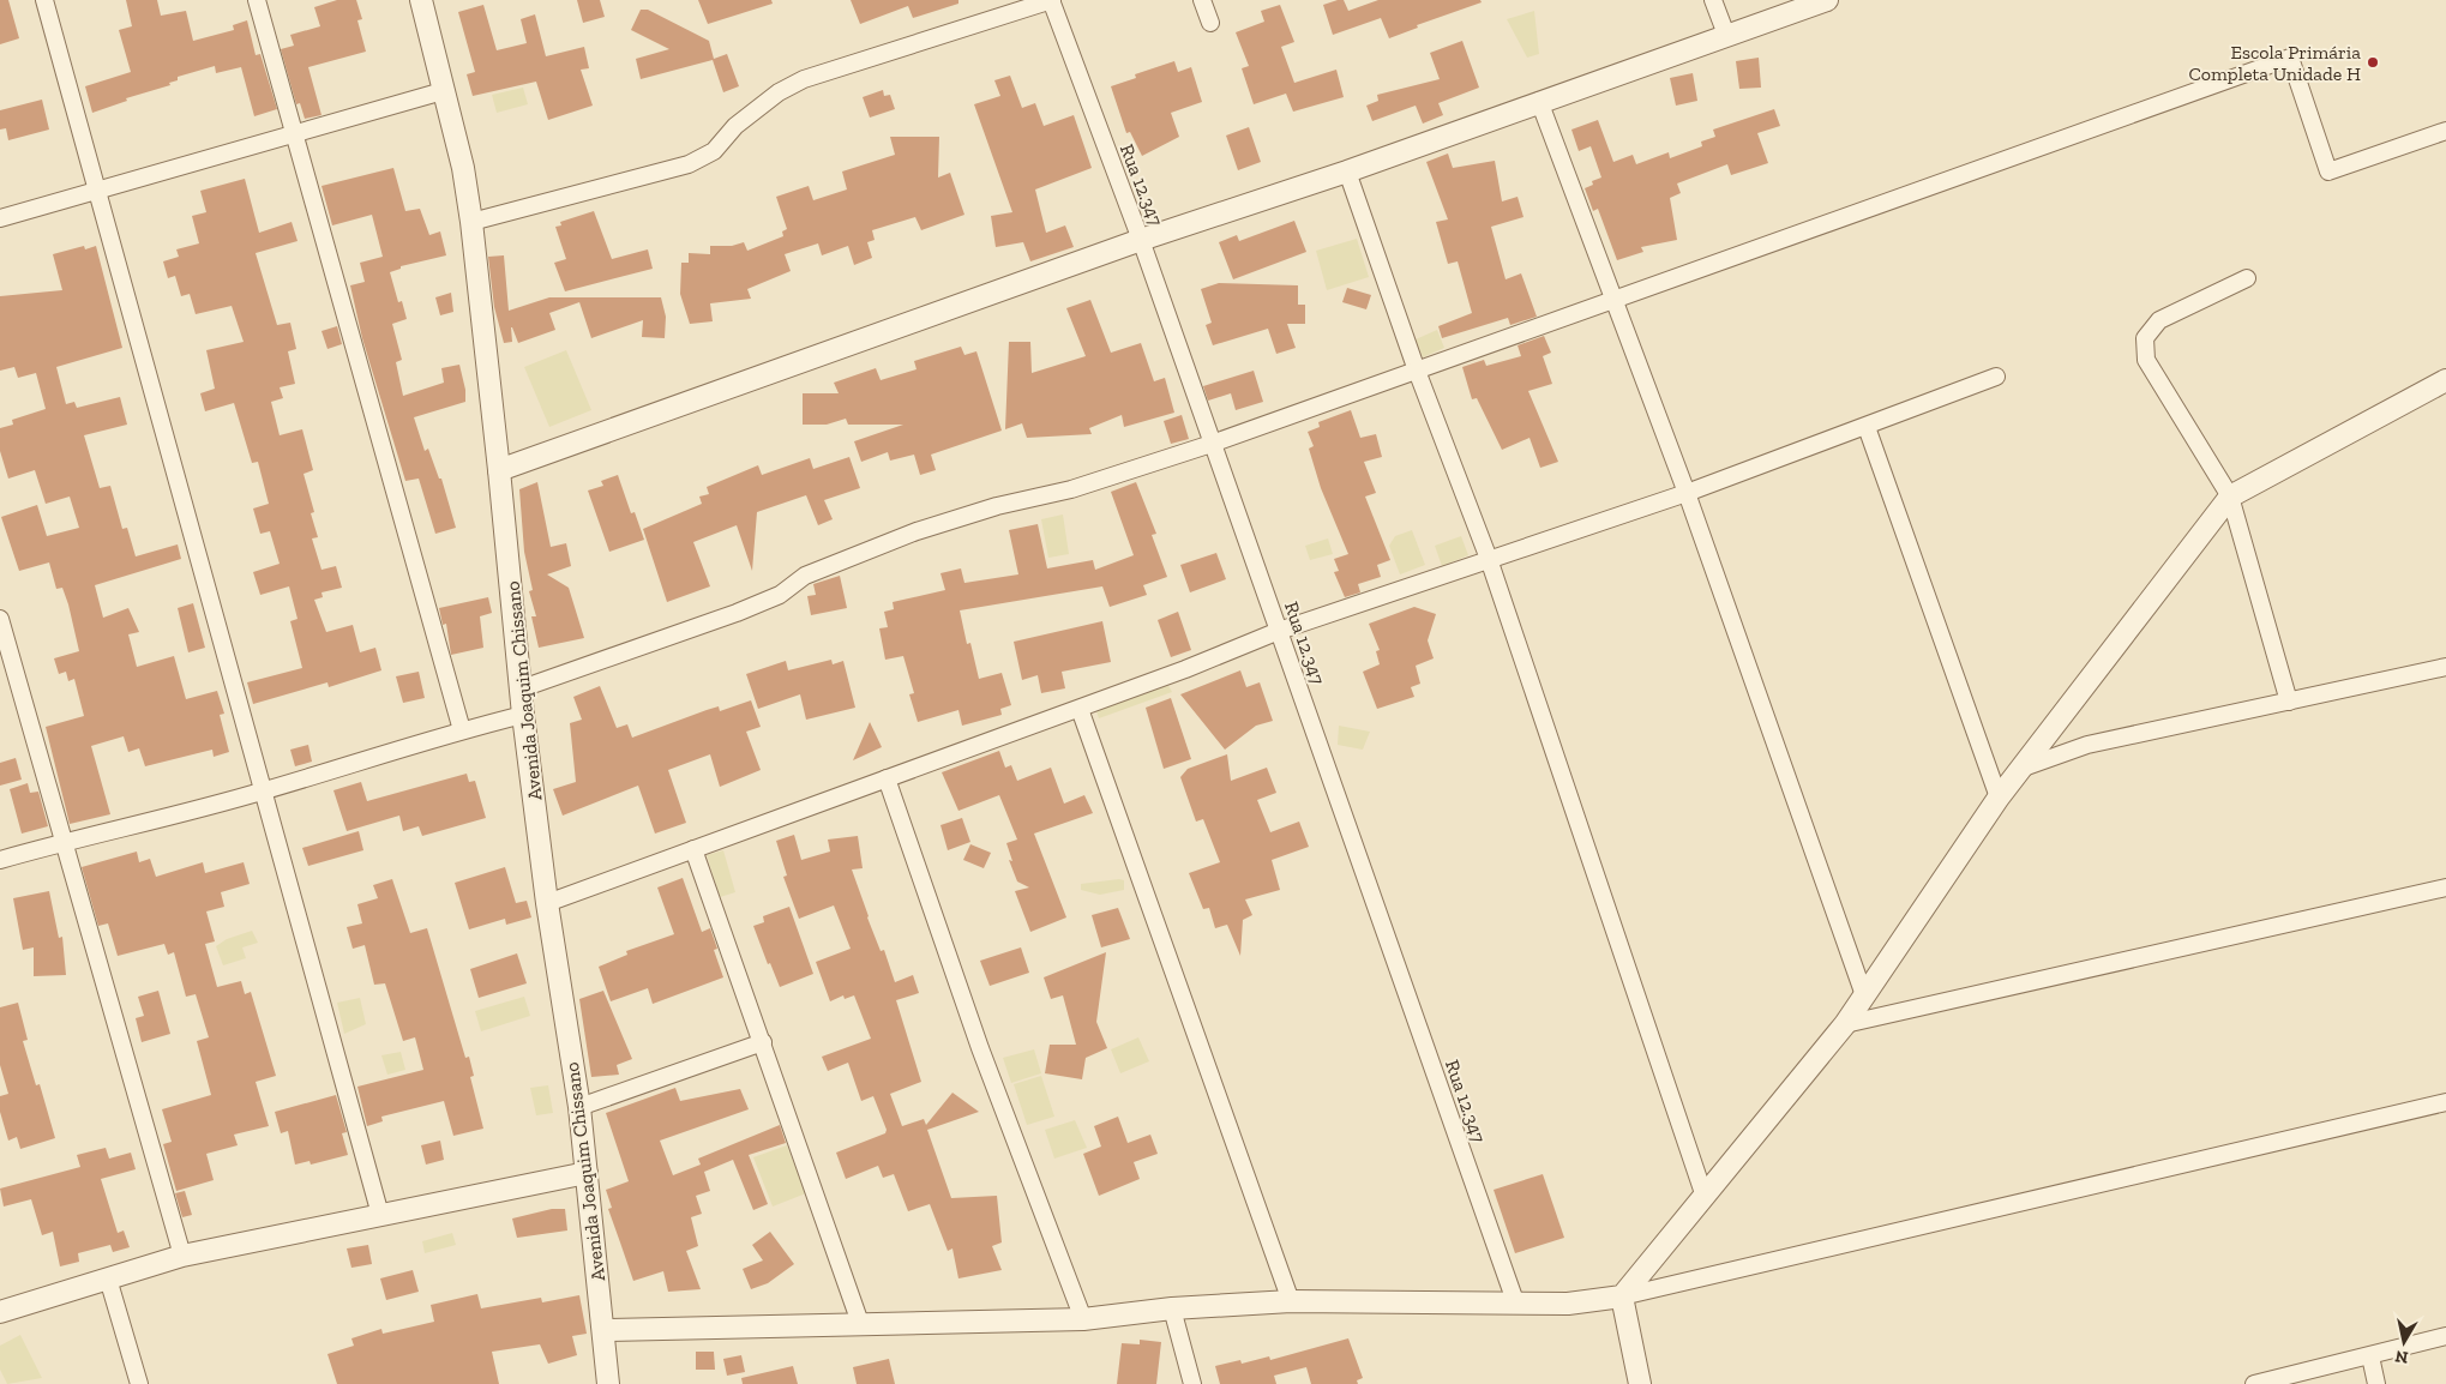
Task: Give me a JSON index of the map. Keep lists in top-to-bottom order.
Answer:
{
  "streets": {
    "street": ["Rua 12.347", "Avenida Joaquim Chissano"]
  },
  "places": ["Escola Primária Completa Unidade H"],
  "north": "bottom"
}
